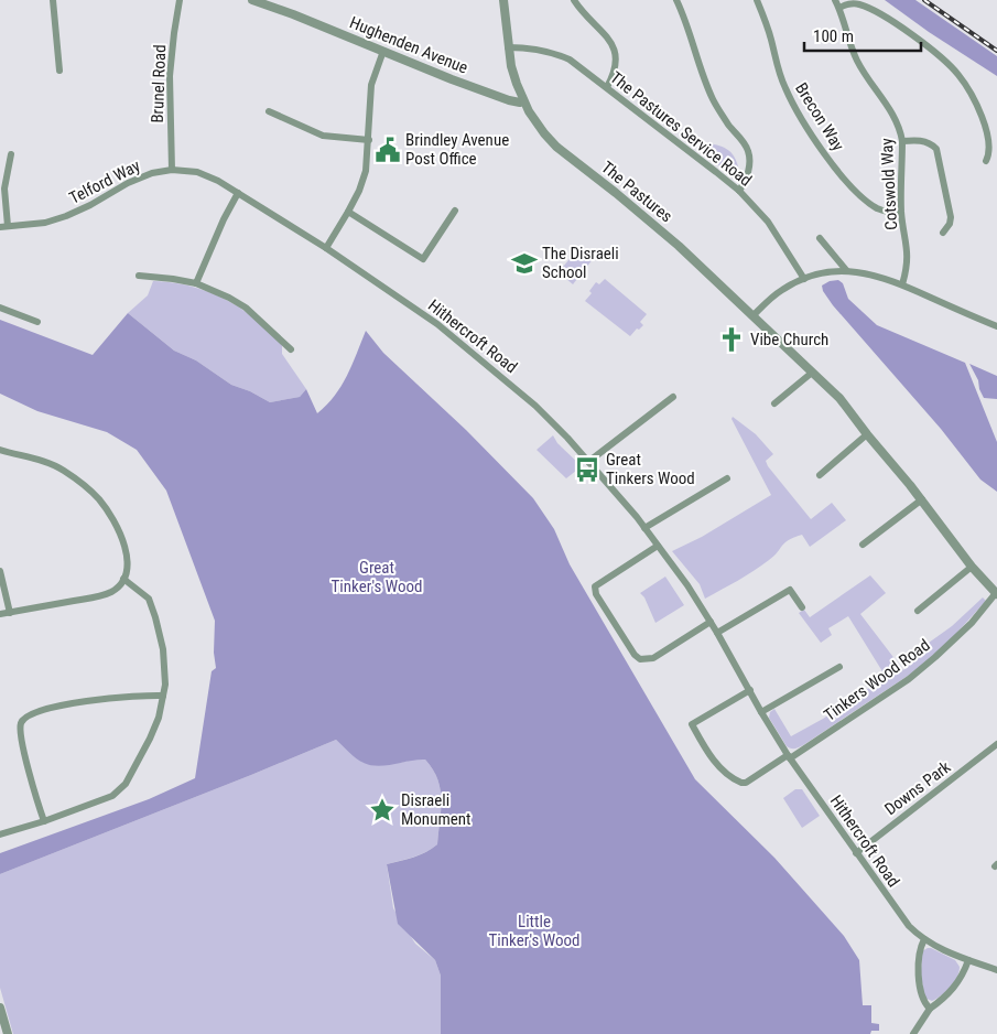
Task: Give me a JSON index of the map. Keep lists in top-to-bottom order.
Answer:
{
  "streets": {
    "street": [
      "Hughenden Avenue",
      "Brunel Road",
      "Brecon Way",
      "The Pastures Service Road",
      "Telford Way",
      "Cotswold Way",
      "The Pastures",
      "Hithercroft Road",
      "Tinkers Wood Road",
      "Downs Park"
    ]
  },
  "crossings": [
    ["Hughenden Avenue", "The Pastures"],
    ["Brunel Road", "Telford Way"],
    ["Brecon Way", "Cotswold Way"],
    ["The Pastures Service Road", "The Pastures"],
    ["Telford Way", "Hithercroft Road"],
    ["The Pastures", "Tinkers Wood Road"],
    ["Hithercroft Road", "Tinkers Wood Road"],
    ["Hithercroft Road", "Downs Park"]
  ],
  "parks": ["Great Tinker's Wood", "Little Tinker's Wood"],
  "places": {
    "public building": ["Brindley Avenue Post Office"],
    "school or university": ["The Disraeli School"],
    "church": ["Vibe Church"],
    "bus stop": ["Great Tinkers Wood"],
    "place": ["Disraeli Monument"]
  },
  "scale_bar": "100 m"
}
